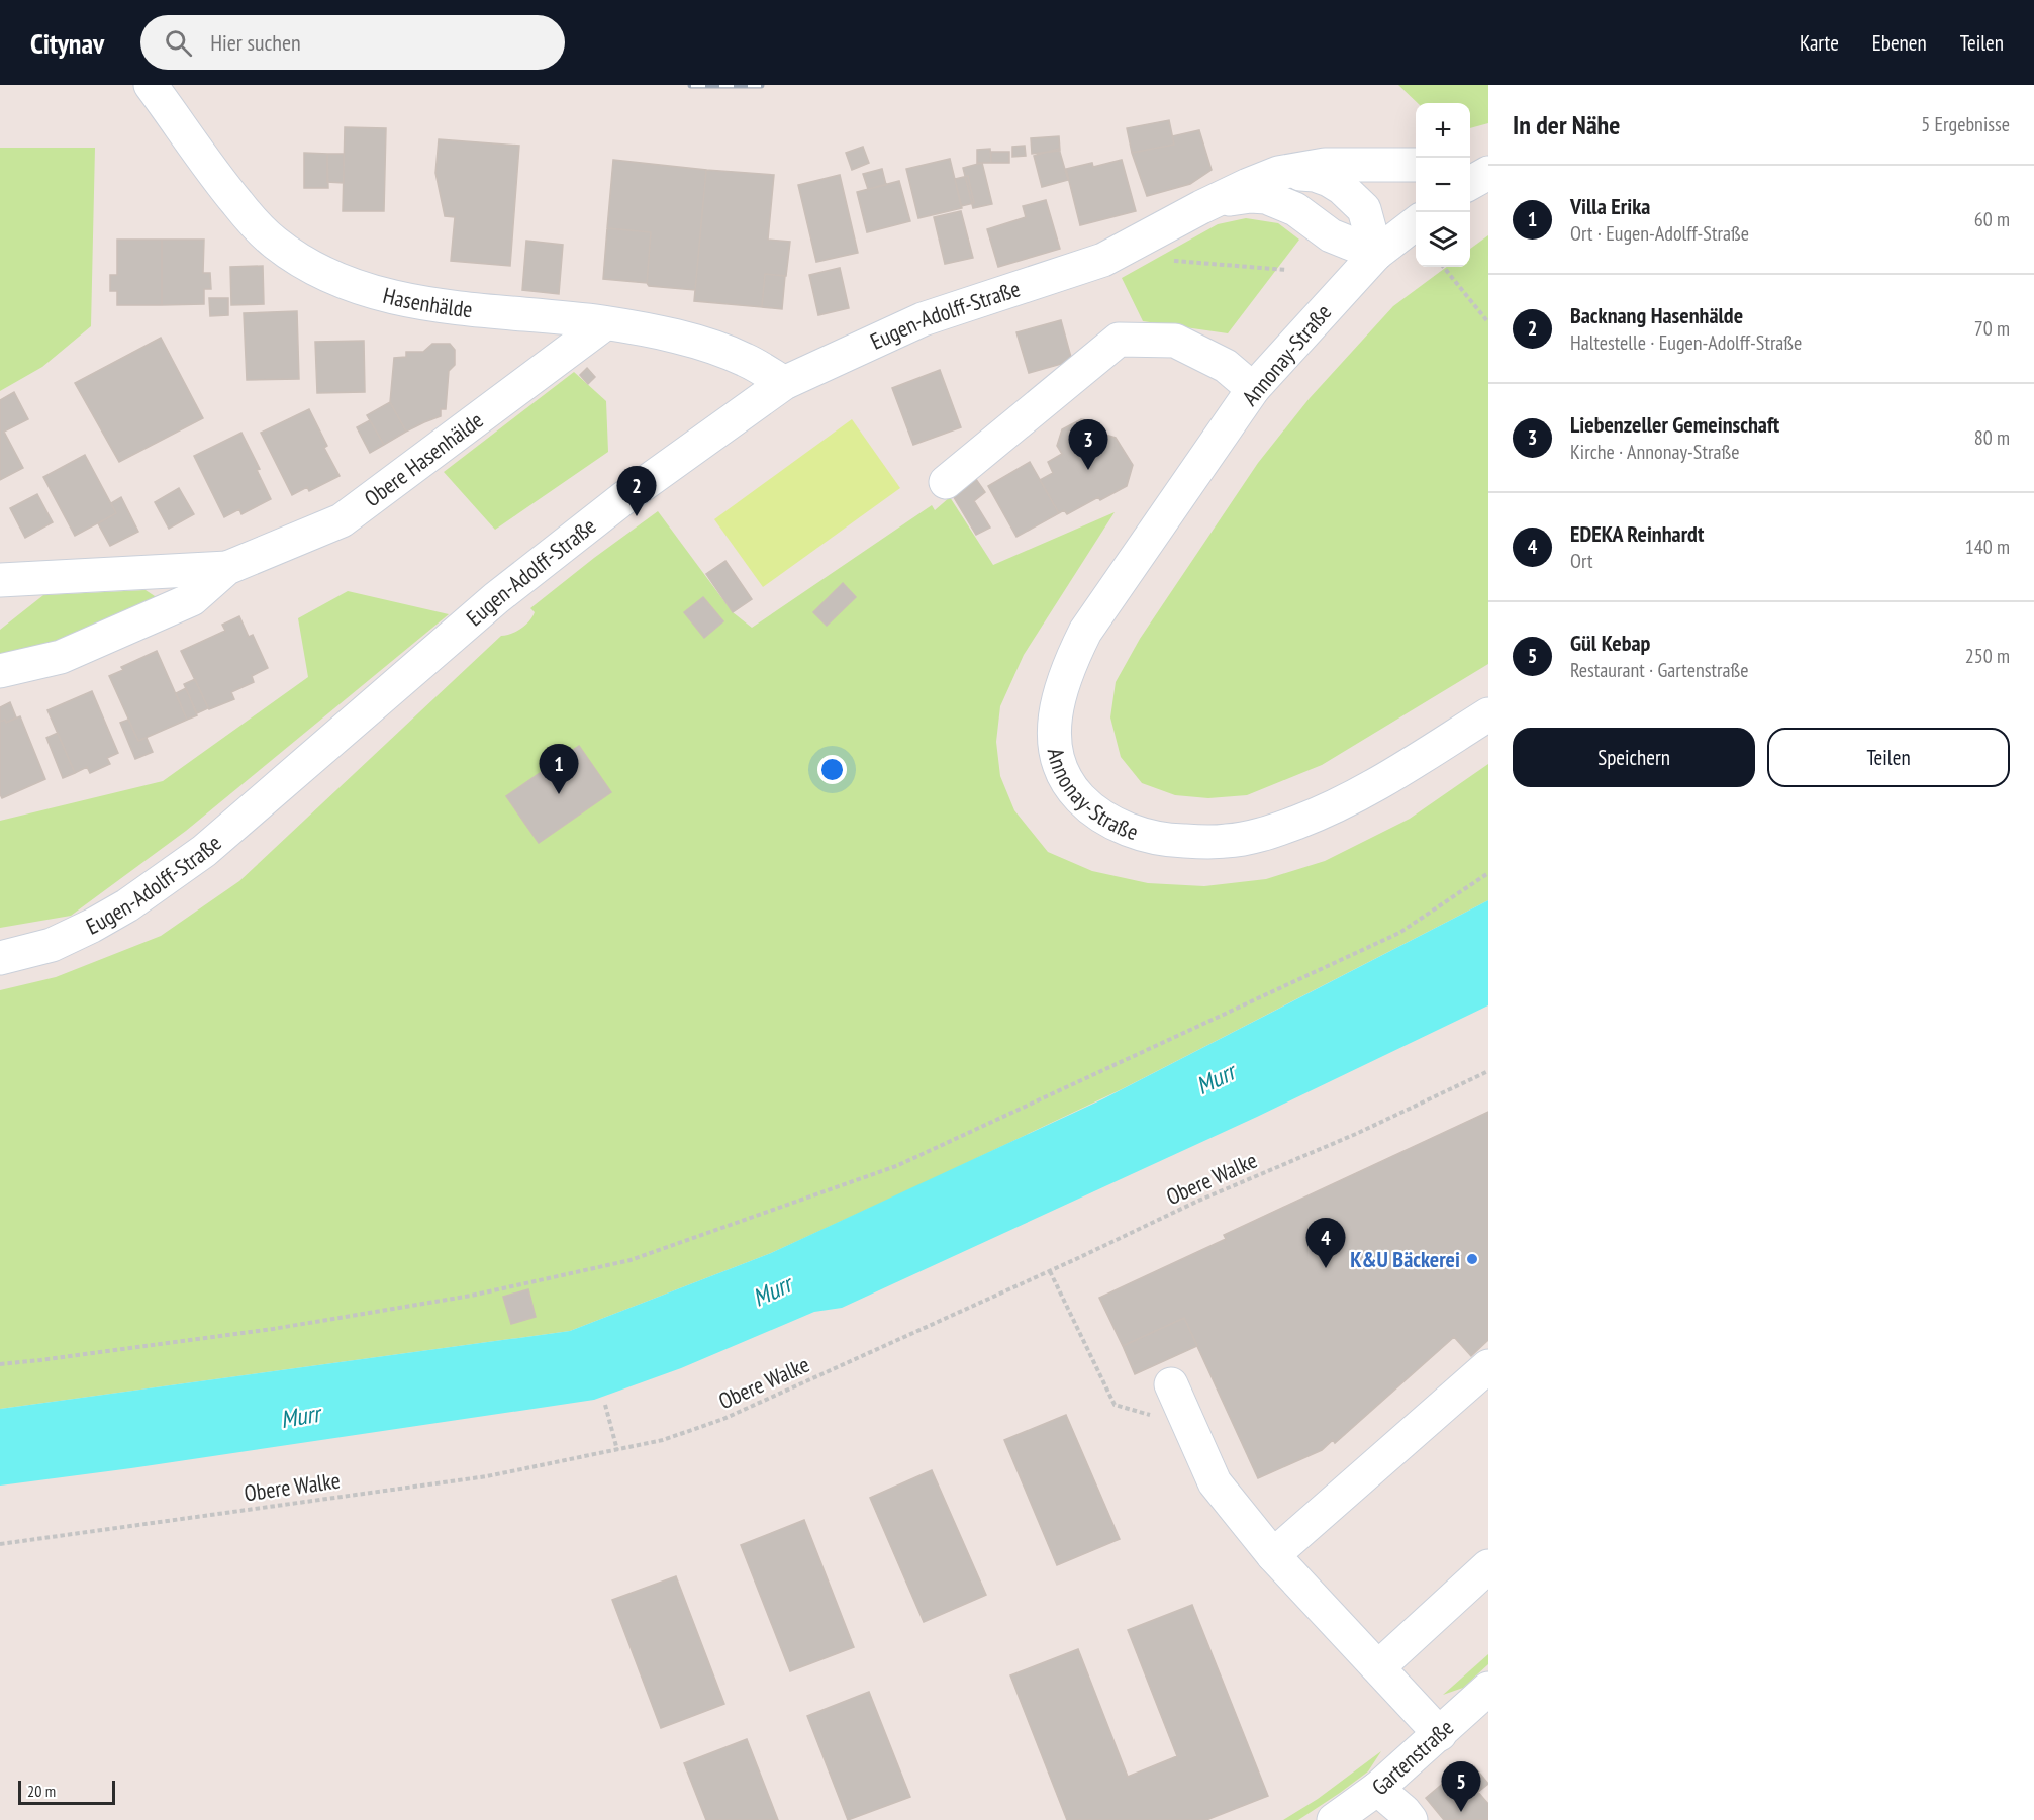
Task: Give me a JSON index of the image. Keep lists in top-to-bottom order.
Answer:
{
  "streets": {
    "street": [
      "Hasenhälde",
      "Eugen-Adolff-Straße",
      "Annonay-Straße",
      "Obere Hasenhälde",
      "Gartenstraße"
    ],
    "path": ["Obere Walke"]
  },
  "crossings": [
    ["Hasenhälde", "Eugen-Adolff-Straße"],
    ["Hasenhälde", "Obere Hasenhälde"],
    ["Eugen-Adolff-Straße", "Annonay-Straße"]
  ],
  "water": ["Murr"],
  "places": ["K&U Bäckerei"],
  "scale_bar": "20 m",
  "page": {
    "header": "Citynav",
    "search": "Hier suchen",
    "nav": ["Karte", "Ebenen", "Teilen"],
    "heading": ["In der Nähe", "5 Ergebnisse"],
    "map_buttons": ["+", "−"],
    "list": [
      {
        "mark": "1",
        "name": "Villa Erika",
        "note": "Ort · Eugen-Adolff-Straße",
        "value": "60 m"
      },
      {
        "mark": "2",
        "name": "Backnang Hasenhälde",
        "note": "Haltestelle · Eugen-Adolff-Straße",
        "value": "70 m"
      },
      {
        "mark": "3",
        "name": "Liebenzeller Gemeinschaft",
        "note": "Kirche · Annonay-Straße",
        "value": "80 m"
      },
      {
        "mark": "4",
        "name": "EDEKA Reinhardt",
        "note": "Ort",
        "value": "140 m"
      },
      {
        "mark": "5",
        "name": "Gül Kebap",
        "note": "Restaurant · Gartenstraße",
        "value": "250 m"
      }
    ],
    "pins": [
      "3",
      "2",
      "1",
      "4",
      "5"
    ],
    "buttons": ["Speichern", "Teilen"],
    "scale": "20 m"
  }
}
